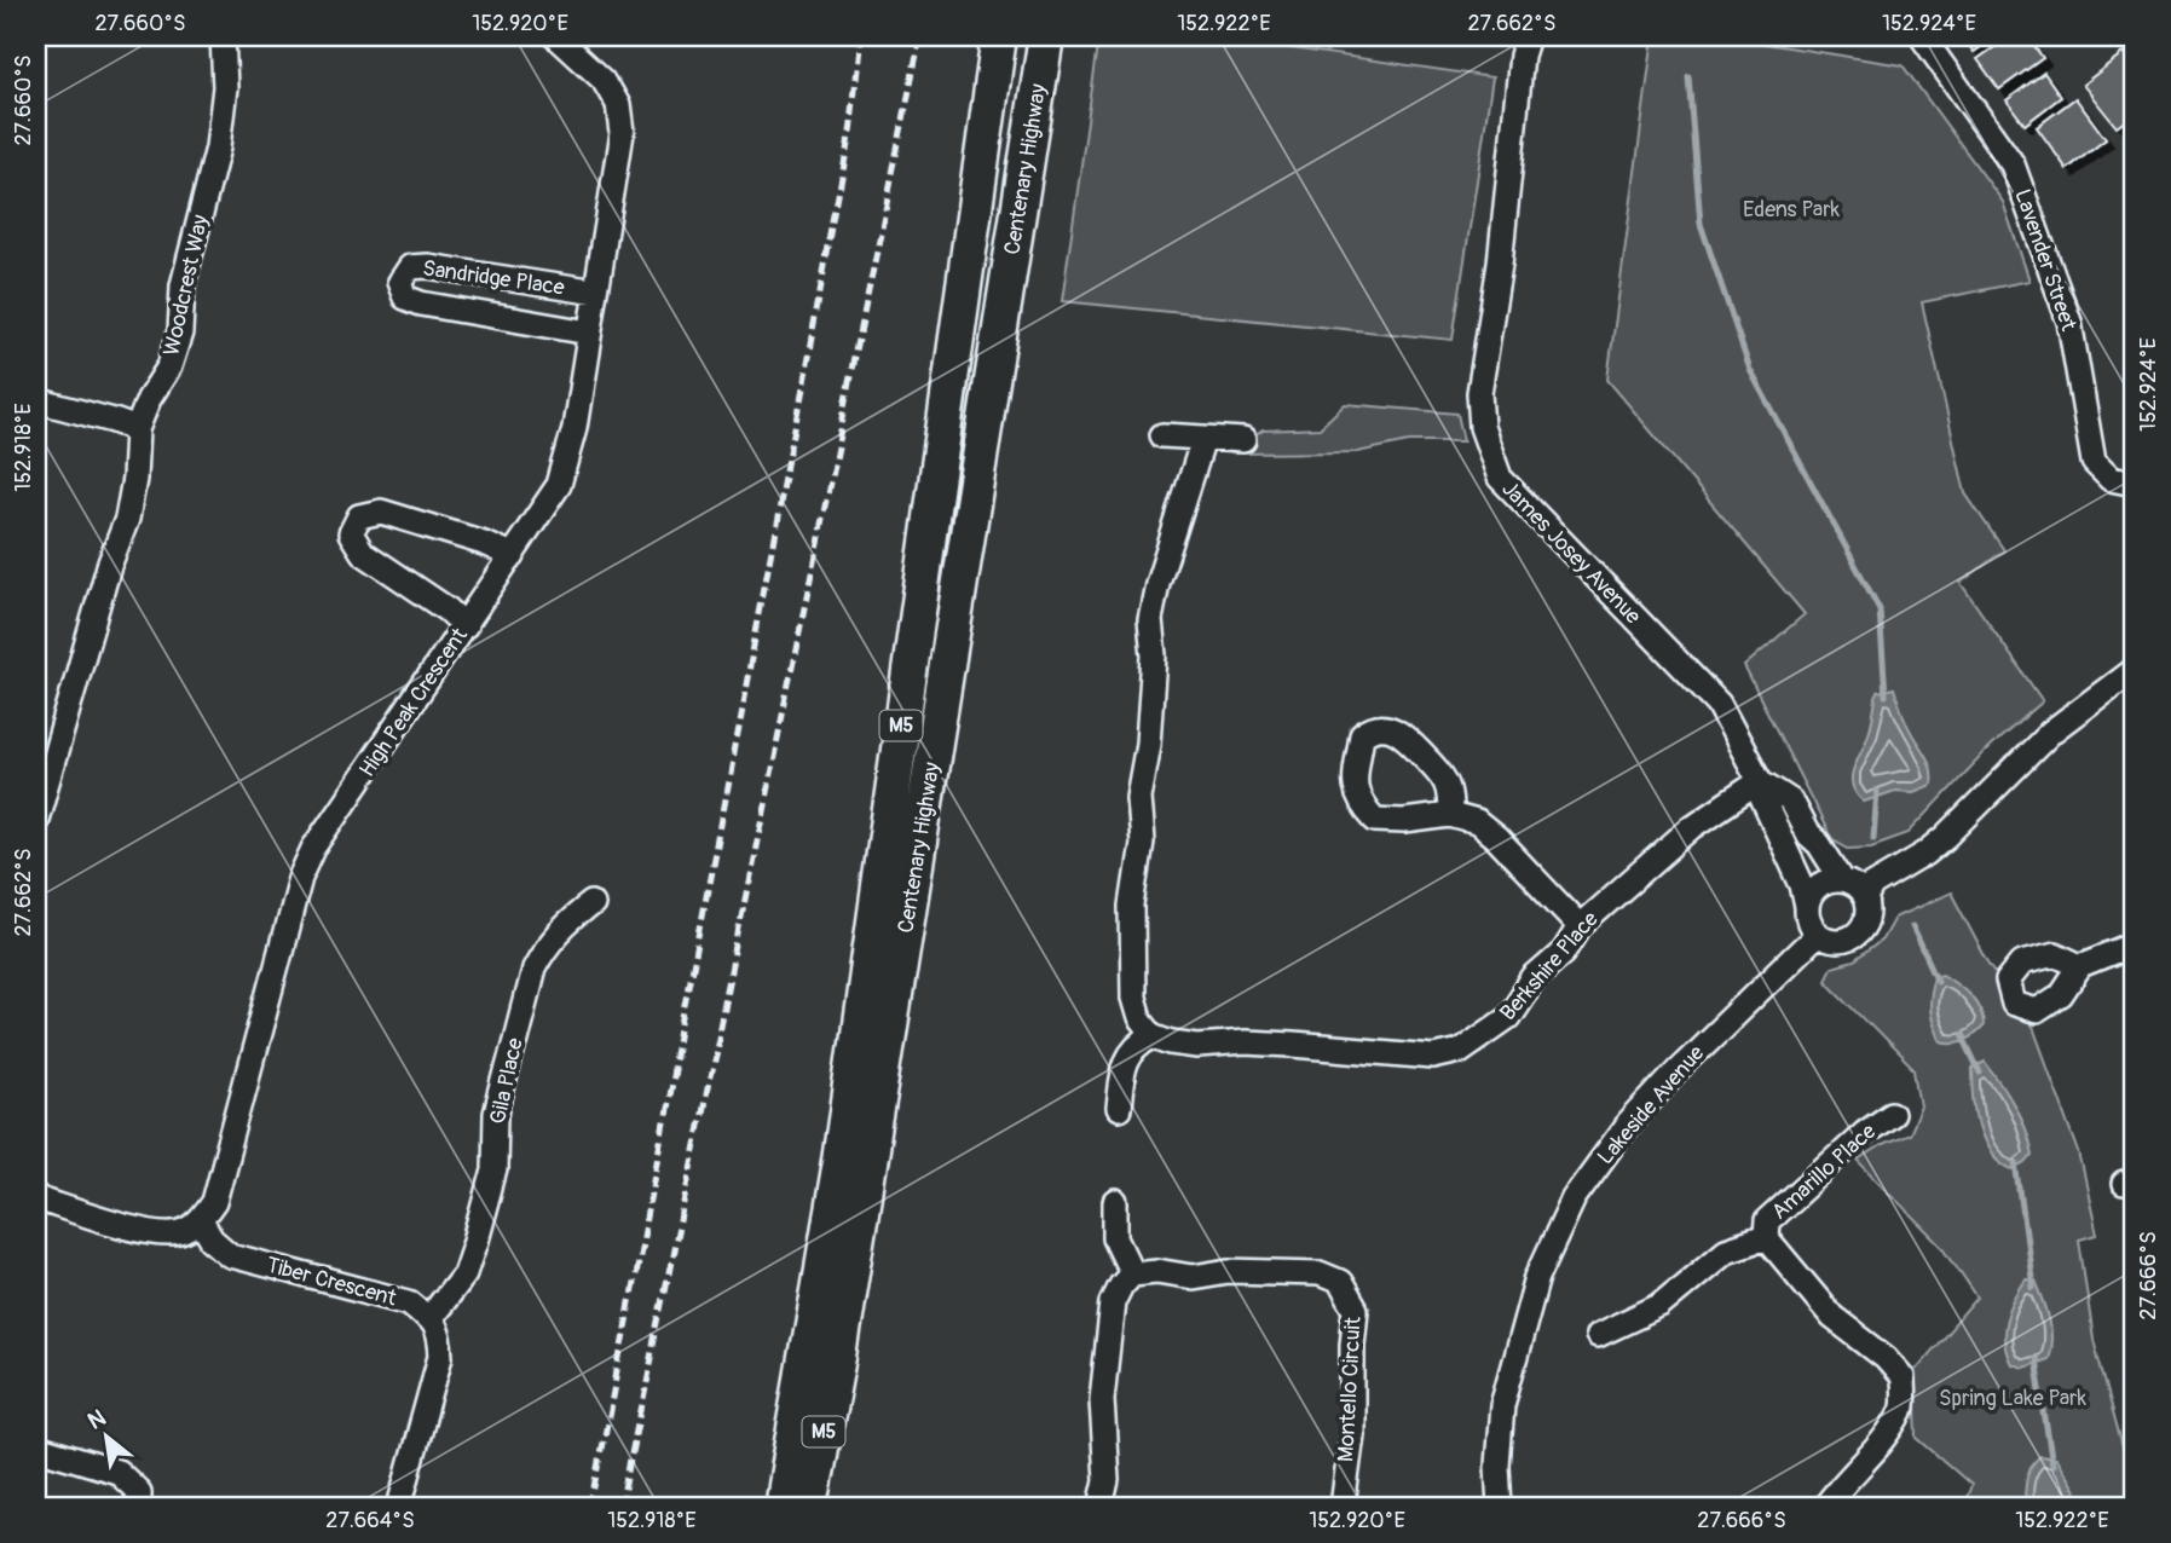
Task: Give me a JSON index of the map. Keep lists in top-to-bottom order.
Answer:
{
  "streets": {
    "highway": ["Centenary Highway", "M5"],
    "street": [
      "Lavender Street",
      "Sandridge Place",
      "Woodcrest Way",
      "James Josey Avenue",
      "High Peak Crescent",
      "Berkshire Place",
      "Gila Place",
      "Lakeside Avenue",
      "Amarillo Place",
      "Tiber Crescent",
      "Montello Circuit"
    ]
  },
  "crossings": [
    ["Sandridge Place", "High Peak Crescent"],
    ["James Josey Avenue", "Berkshire Place"],
    ["James Josey Avenue", "Lakeside Avenue"],
    ["High Peak Crescent", "Tiber Crescent"],
    ["Gila Place", "Tiber Crescent"]
  ],
  "parks": ["Edens Park", "Spring Lake Park"],
  "north": "top left",
  "coordinates": [
    "27.660°S",
    "152.920°E",
    "152.922°E",
    "27.662°S",
    "152.924°E",
    "152.918°E",
    "27.666°S",
    "27.664°S"
  ]
}
